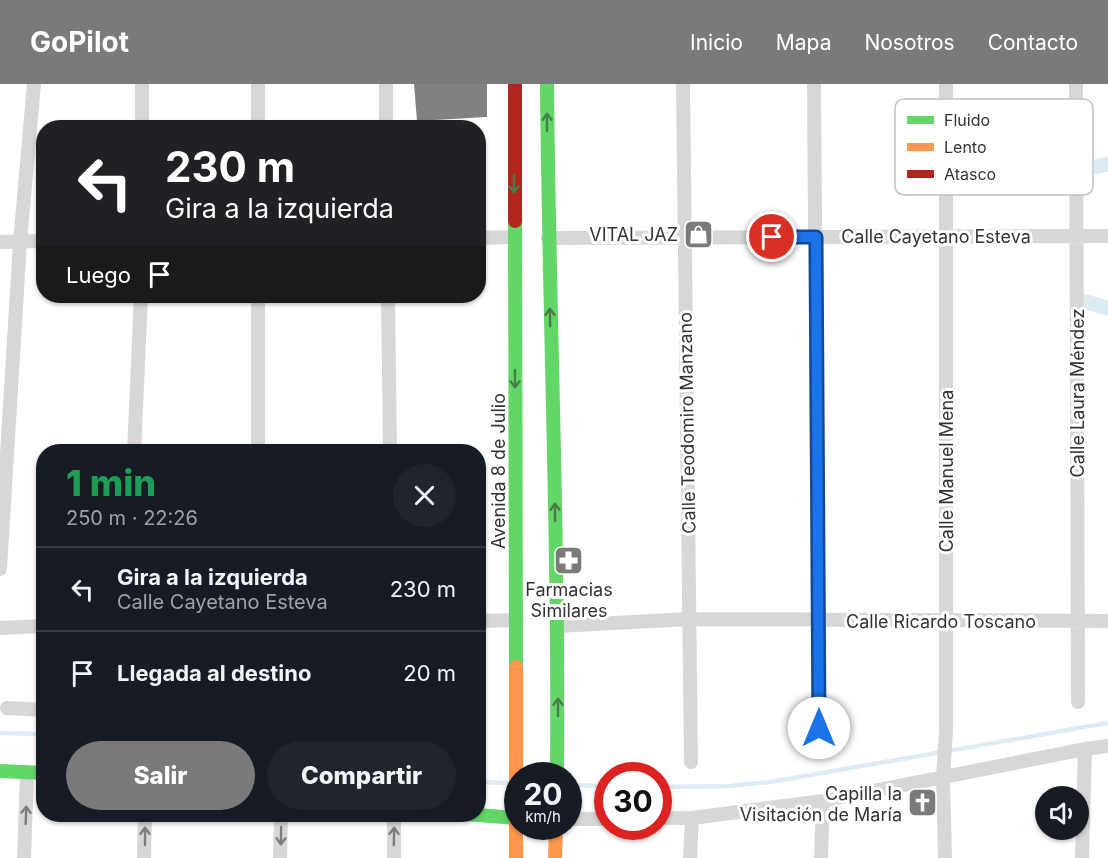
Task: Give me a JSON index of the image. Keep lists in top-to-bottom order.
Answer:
{
  "streets": {
    "main road": ["Avenida 8 de Julio"],
    "street": [
      "Calle Cayetano Esteva",
      "Calle Laura Méndez",
      "Calle Teodomiro Manzano",
      "Calle Manuel Mena",
      "Calle Ricardo Toscano"
    ]
  },
  "crossings": [
    ["Calle Cayetano Esteva", "Calle Laura Méndez"],
    ["Calle Cayetano Esteva", "Calle Teodomiro Manzano"],
    ["Calle Cayetano Esteva", "Calle Manuel Mena"],
    ["Calle Laura Méndez", "Calle Ricardo Toscano"],
    ["Calle Teodomiro Manzano", "Calle Ricardo Toscano"],
    ["Calle Manuel Mena", "Calle Ricardo Toscano"]
  ],
  "places": {
    "shop": ["VITAL JAZ"],
    "pharmacy": ["Farmacias Similares"],
    "church": ["Capilla la Visitación de María"]
  },
  "legend": ["Fluido", "Lento", "Atasco"],
  "page": {
    "header": "GoPilot",
    "nav": [
      "Inicio",
      "Mapa",
      "Nosotros",
      "Contacto"
    ],
    "turn": ["230 m", "Gira a la izquierda"],
    "then": "Luego",
    "heading": ["1 min", "250 m · 22:26"],
    "list": [
      {
        "name": "Gira a la izquierda",
        "note": "Calle Cayetano Esteva",
        "value": "230 m"
      },
      {
        "name": "Llegada al destino",
        "value": "20 m"
      }
    ],
    "buttons": ["Salir", "Compartir"],
    "speed": "20 km/h",
    "limit": "30"
  }
}
